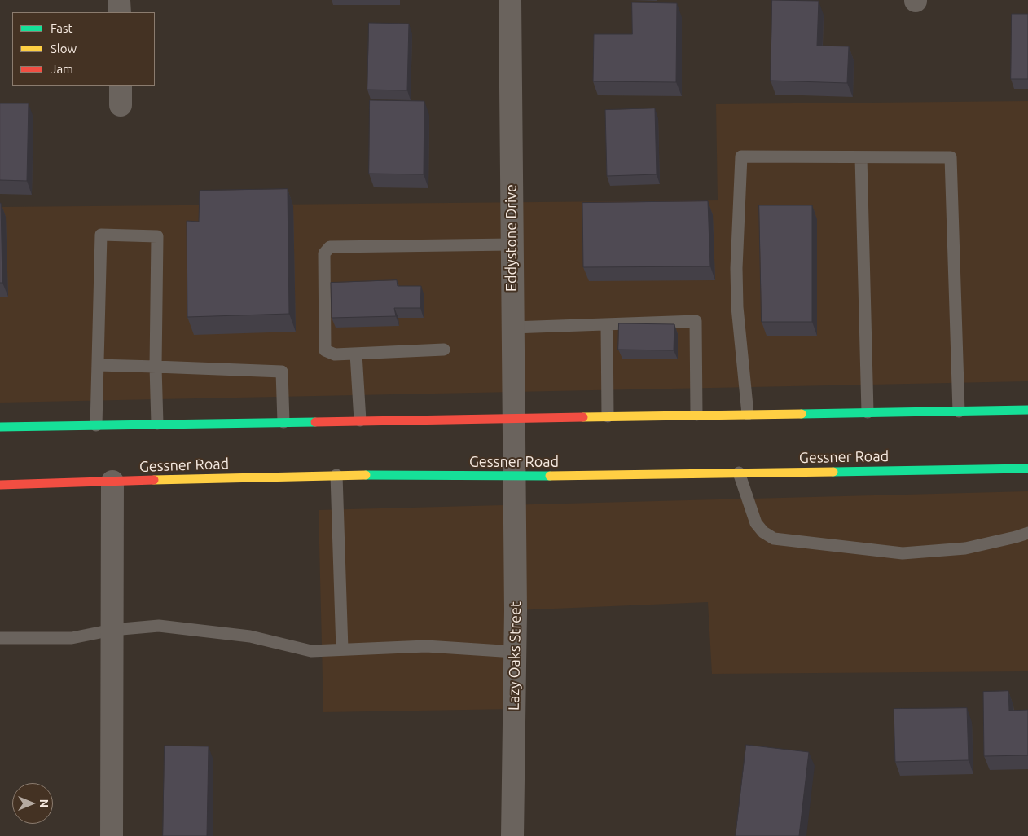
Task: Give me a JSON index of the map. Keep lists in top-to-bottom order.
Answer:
{
  "streets": {
    "main road": ["Gessner Road"],
    "street": ["Eddystone Drive", "Lazy Oaks Street"]
  },
  "crossings": [
    ["Eddystone Drive", "Gessner Road"],
    ["Eddystone Drive", "Lazy Oaks Street"],
    ["Gessner Road", "Lazy Oaks Street"]
  ],
  "legend": ["Fast", "Slow", "Jam"],
  "north": "right"
}
